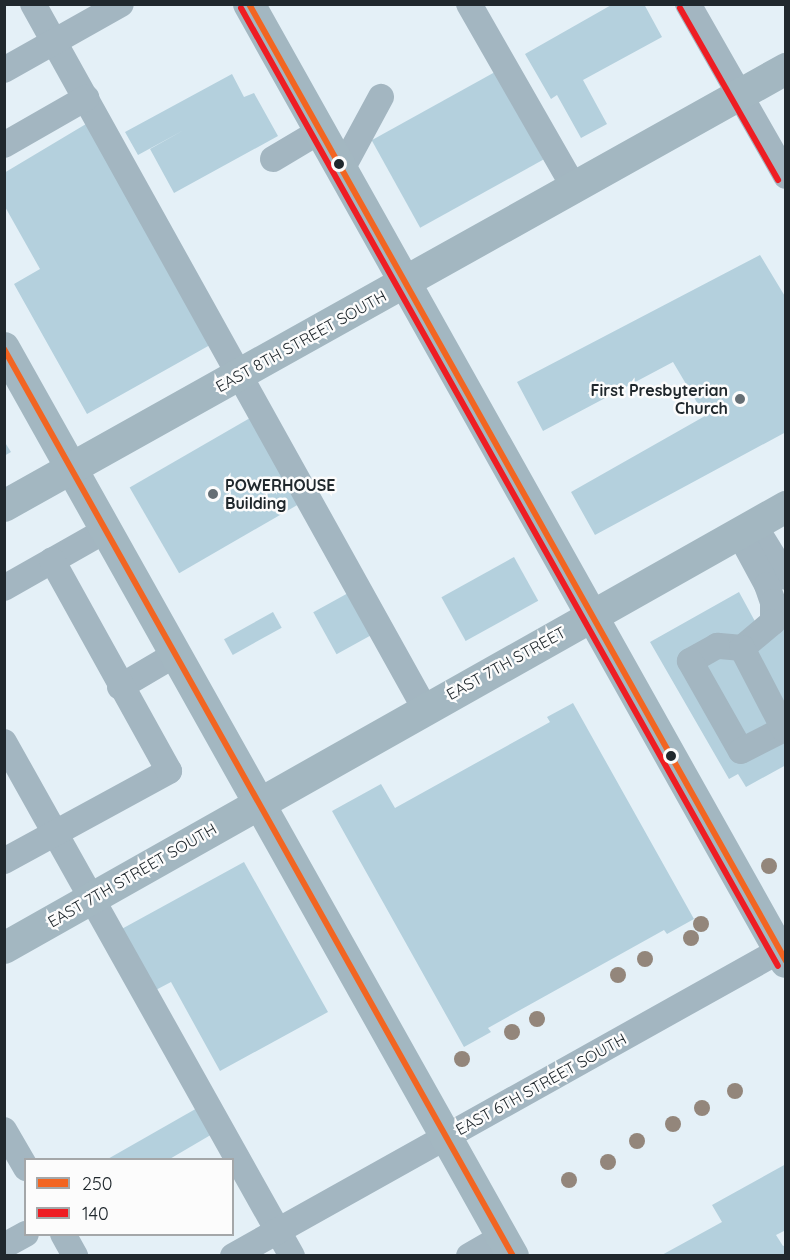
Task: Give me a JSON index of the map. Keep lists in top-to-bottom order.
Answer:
{
  "streets": {
    "main road": ["EAST 8TH STREET SOUTH", "EAST 7TH STREET", "EAST 7TH STREET SOUTH"],
    "street": ["EAST 6TH STREET SOUTH"]
  },
  "crossings": [
    ["EAST 7TH STREET", "EAST 7TH STREET SOUTH"]
  ],
  "places": ["First Presbyterian Church", "POWERHOUSE Building"],
  "lines": ["transit line 250", "transit line 140"],
  "legend": ["250", "140"]
}
